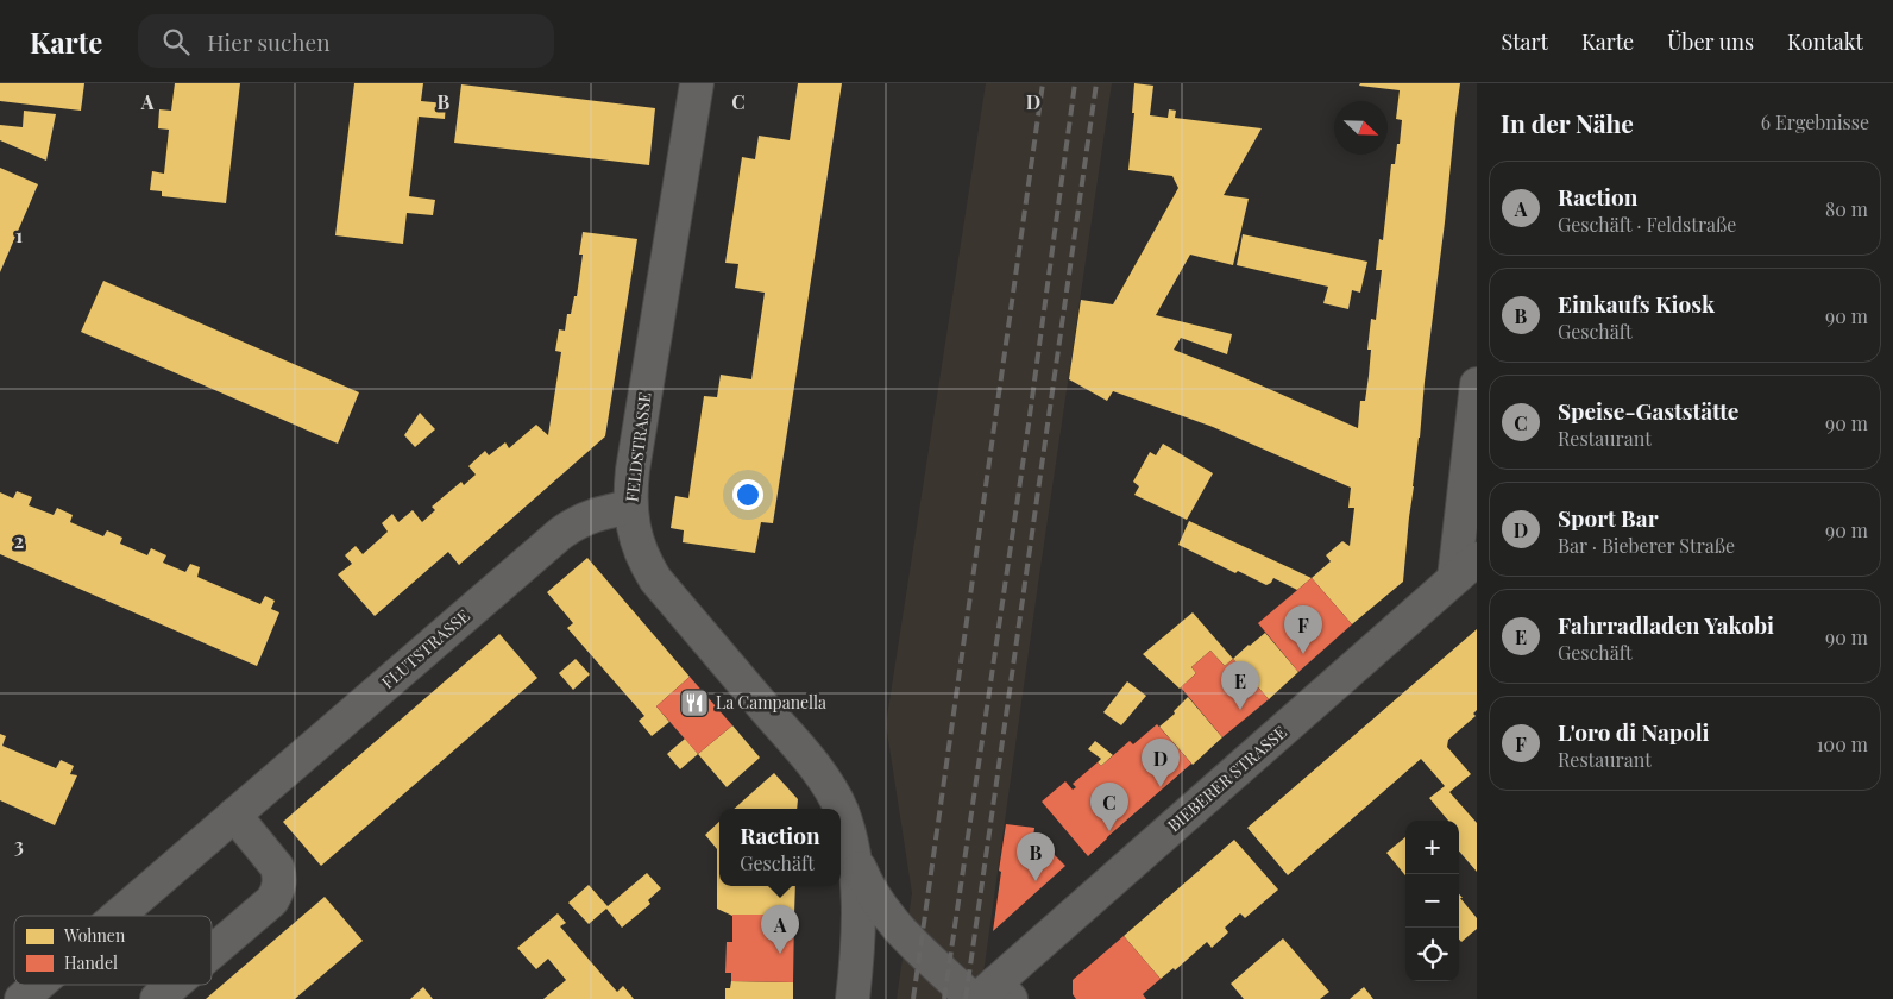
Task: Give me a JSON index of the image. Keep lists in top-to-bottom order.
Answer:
{
  "streets": {
    "street": ["FELDSTRASSE", "FLUTSTRASSE", "BIEBERER STRASSE"]
  },
  "crossings": [
    ["FELDSTRASSE", "FLUTSTRASSE"],
    ["FELDSTRASSE", "BIEBERER STRASSE"]
  ],
  "places": {
    "restaurant": ["La Campanella"]
  },
  "legend": ["Wohnen", "Handel"],
  "north": "bottom right",
  "page": {
    "header": "Karte",
    "search": "Hier suchen",
    "nav": [
      "Start",
      "Karte",
      "Über uns",
      "Kontakt"
    ],
    "heading": ["In der Nähe", "6 Ergebnisse"],
    "list": [
      {
        "mark": "A",
        "name": "Raction",
        "note": "Geschäft · Feldstraße",
        "value": "80 m"
      },
      {
        "mark": "B",
        "name": "Einkaufs Kiosk",
        "note": "Geschäft",
        "value": "90 m"
      },
      {
        "mark": "C",
        "name": "Speise-Gaststätte",
        "note": "Restaurant",
        "value": "90 m"
      },
      {
        "mark": "D",
        "name": "Sport Bar",
        "note": "Bar · Bieberer Straße",
        "value": "90 m"
      },
      {
        "mark": "E",
        "name": "Fahrradladen Yakobi",
        "note": "Geschäft",
        "value": "90 m"
      },
      {
        "mark": "F",
        "name": "L'oro di Napoli",
        "note": "Restaurant",
        "value": "100 m"
      }
    ],
    "pins": [
      "F",
      "E",
      "D",
      "C",
      "B",
      "A"
    ],
    "popup": ["Raction", "Geschäft"],
    "map_buttons": ["+", "−"]
  },
  "grid": {
    "columns": [
      "A",
      "B",
      "C",
      "D"
    ],
    "rows": ["1", "2", "3"]
  }
}
